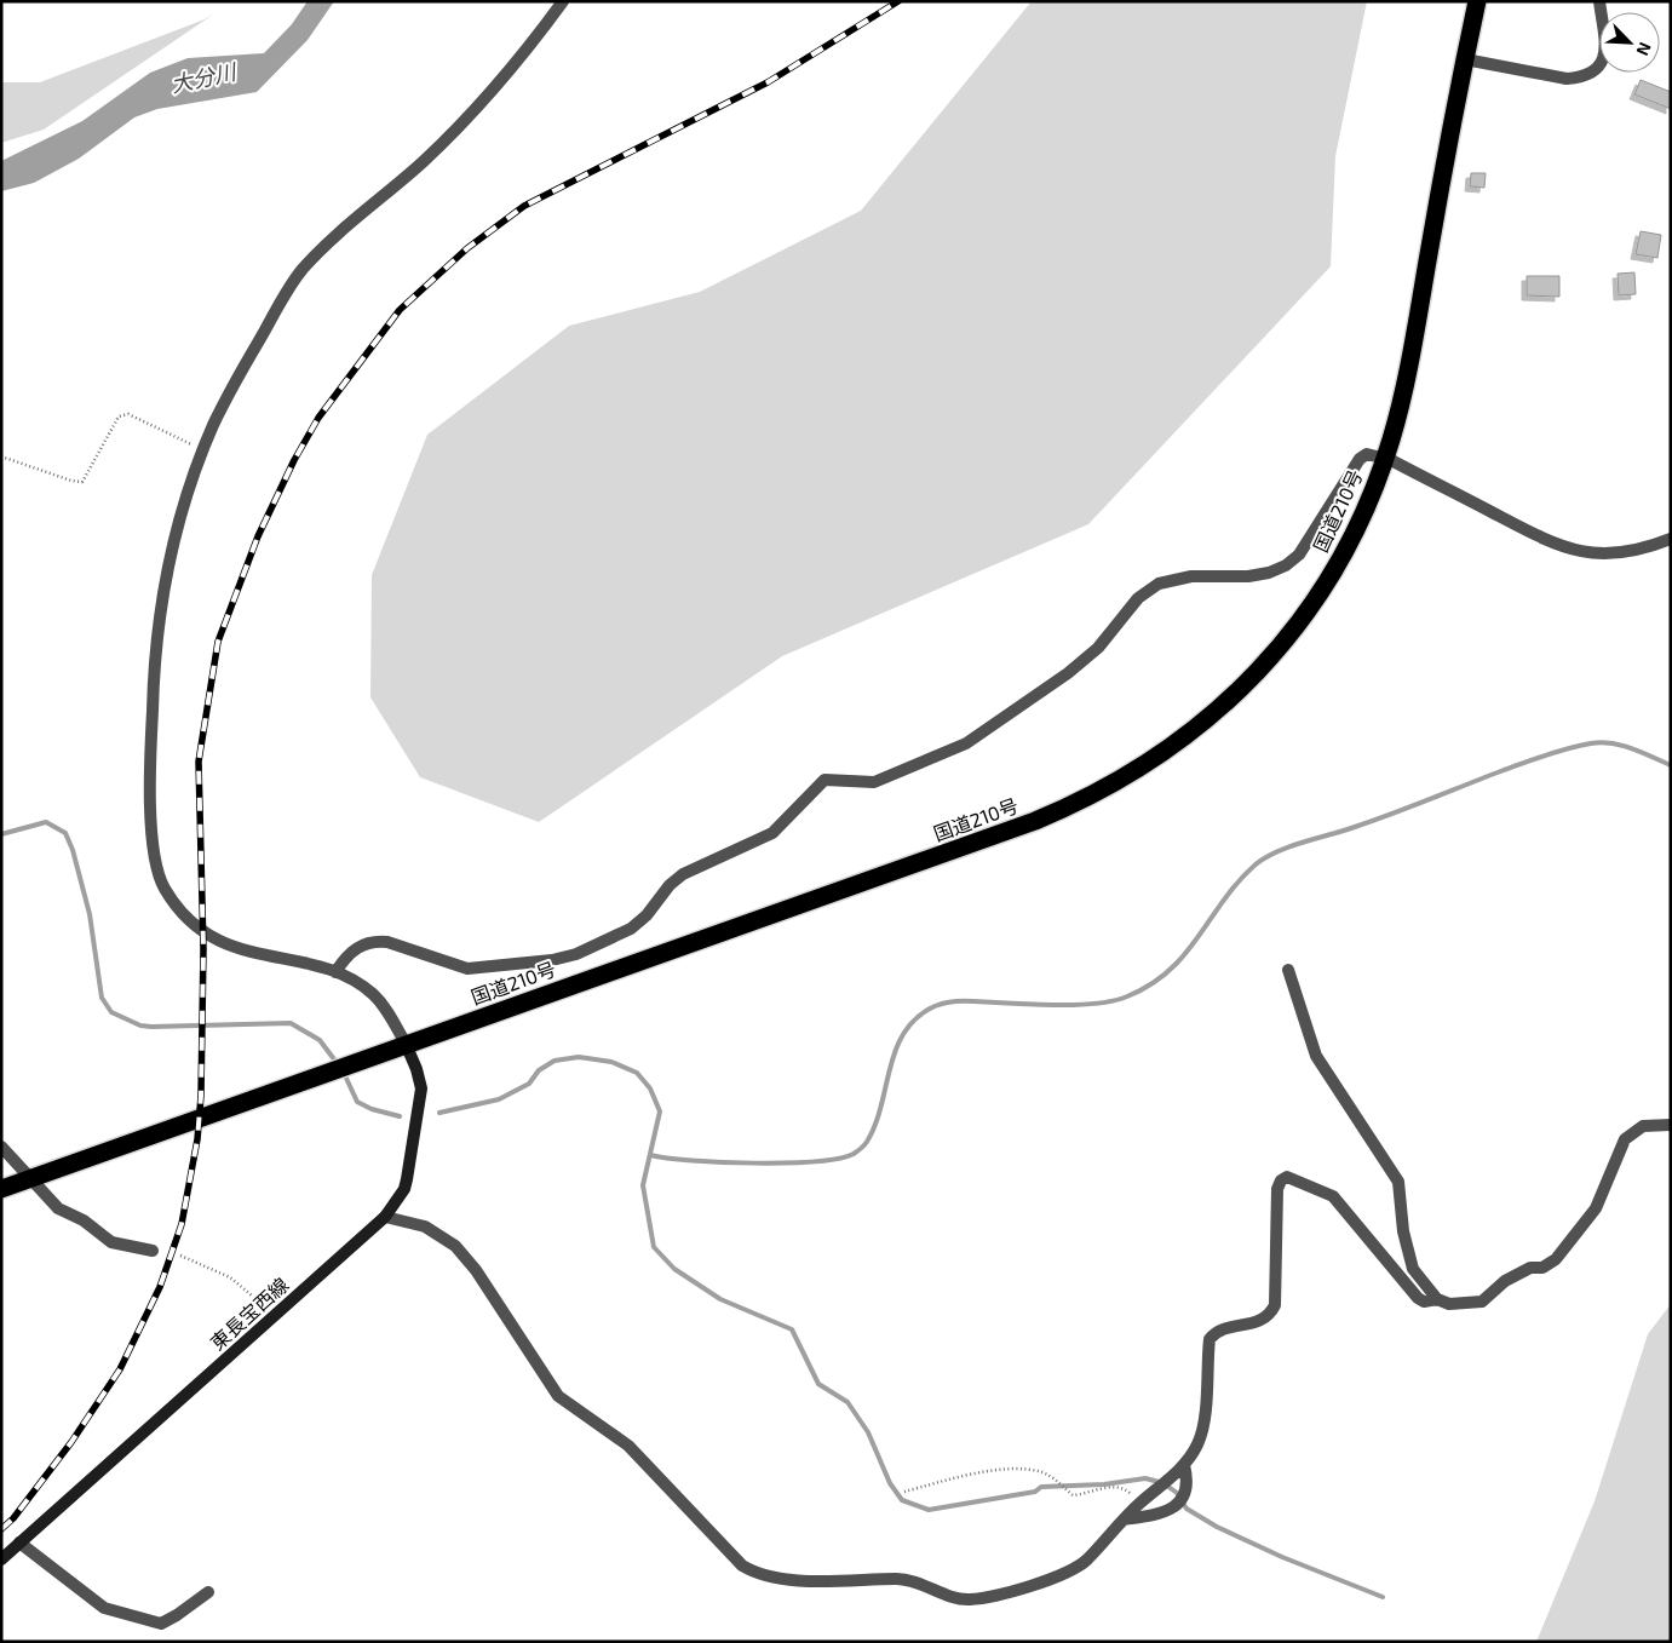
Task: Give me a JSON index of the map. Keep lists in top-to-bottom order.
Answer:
{
  "streets": {
    "highway": ["国道210号"],
    "main road": ["東長宝西線"]
  },
  "crossings": [
    ["国道210号", "東長宝西線"]
  ],
  "water": ["大分川"],
  "north": "bottom right"
}
